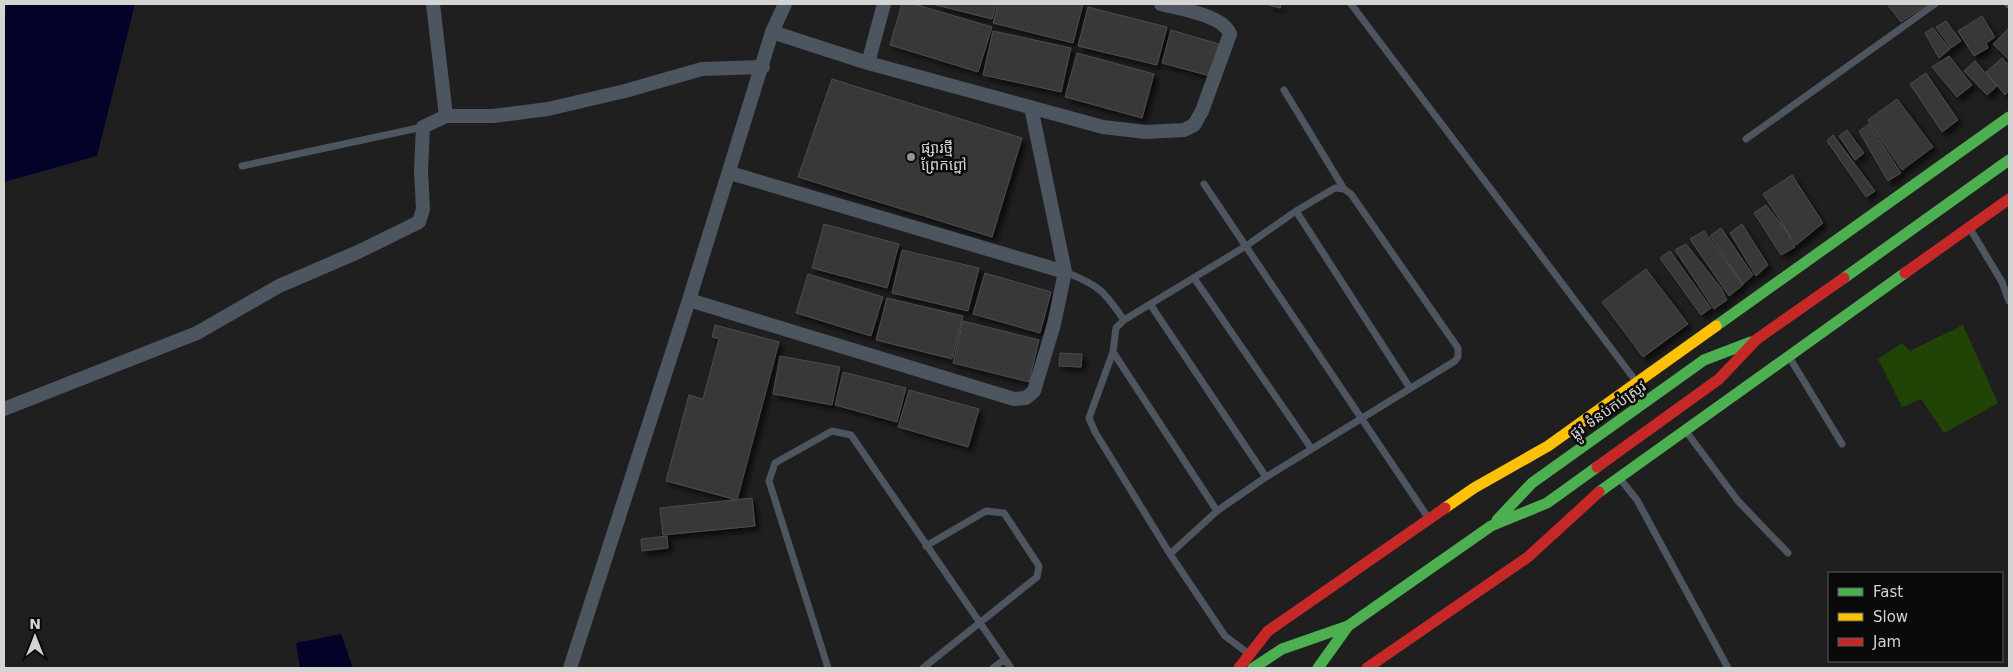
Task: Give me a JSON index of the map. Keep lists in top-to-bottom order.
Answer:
{
  "streets": {
    "main road": ["ផ្លូវ ទំនប់កប់ស្រូវ"]
  },
  "places": ["ផ្សារថ្មី ព្រែកព្នៅ"],
  "legend": ["Fast", "Slow", "Jam"],
  "north": "top"
}
